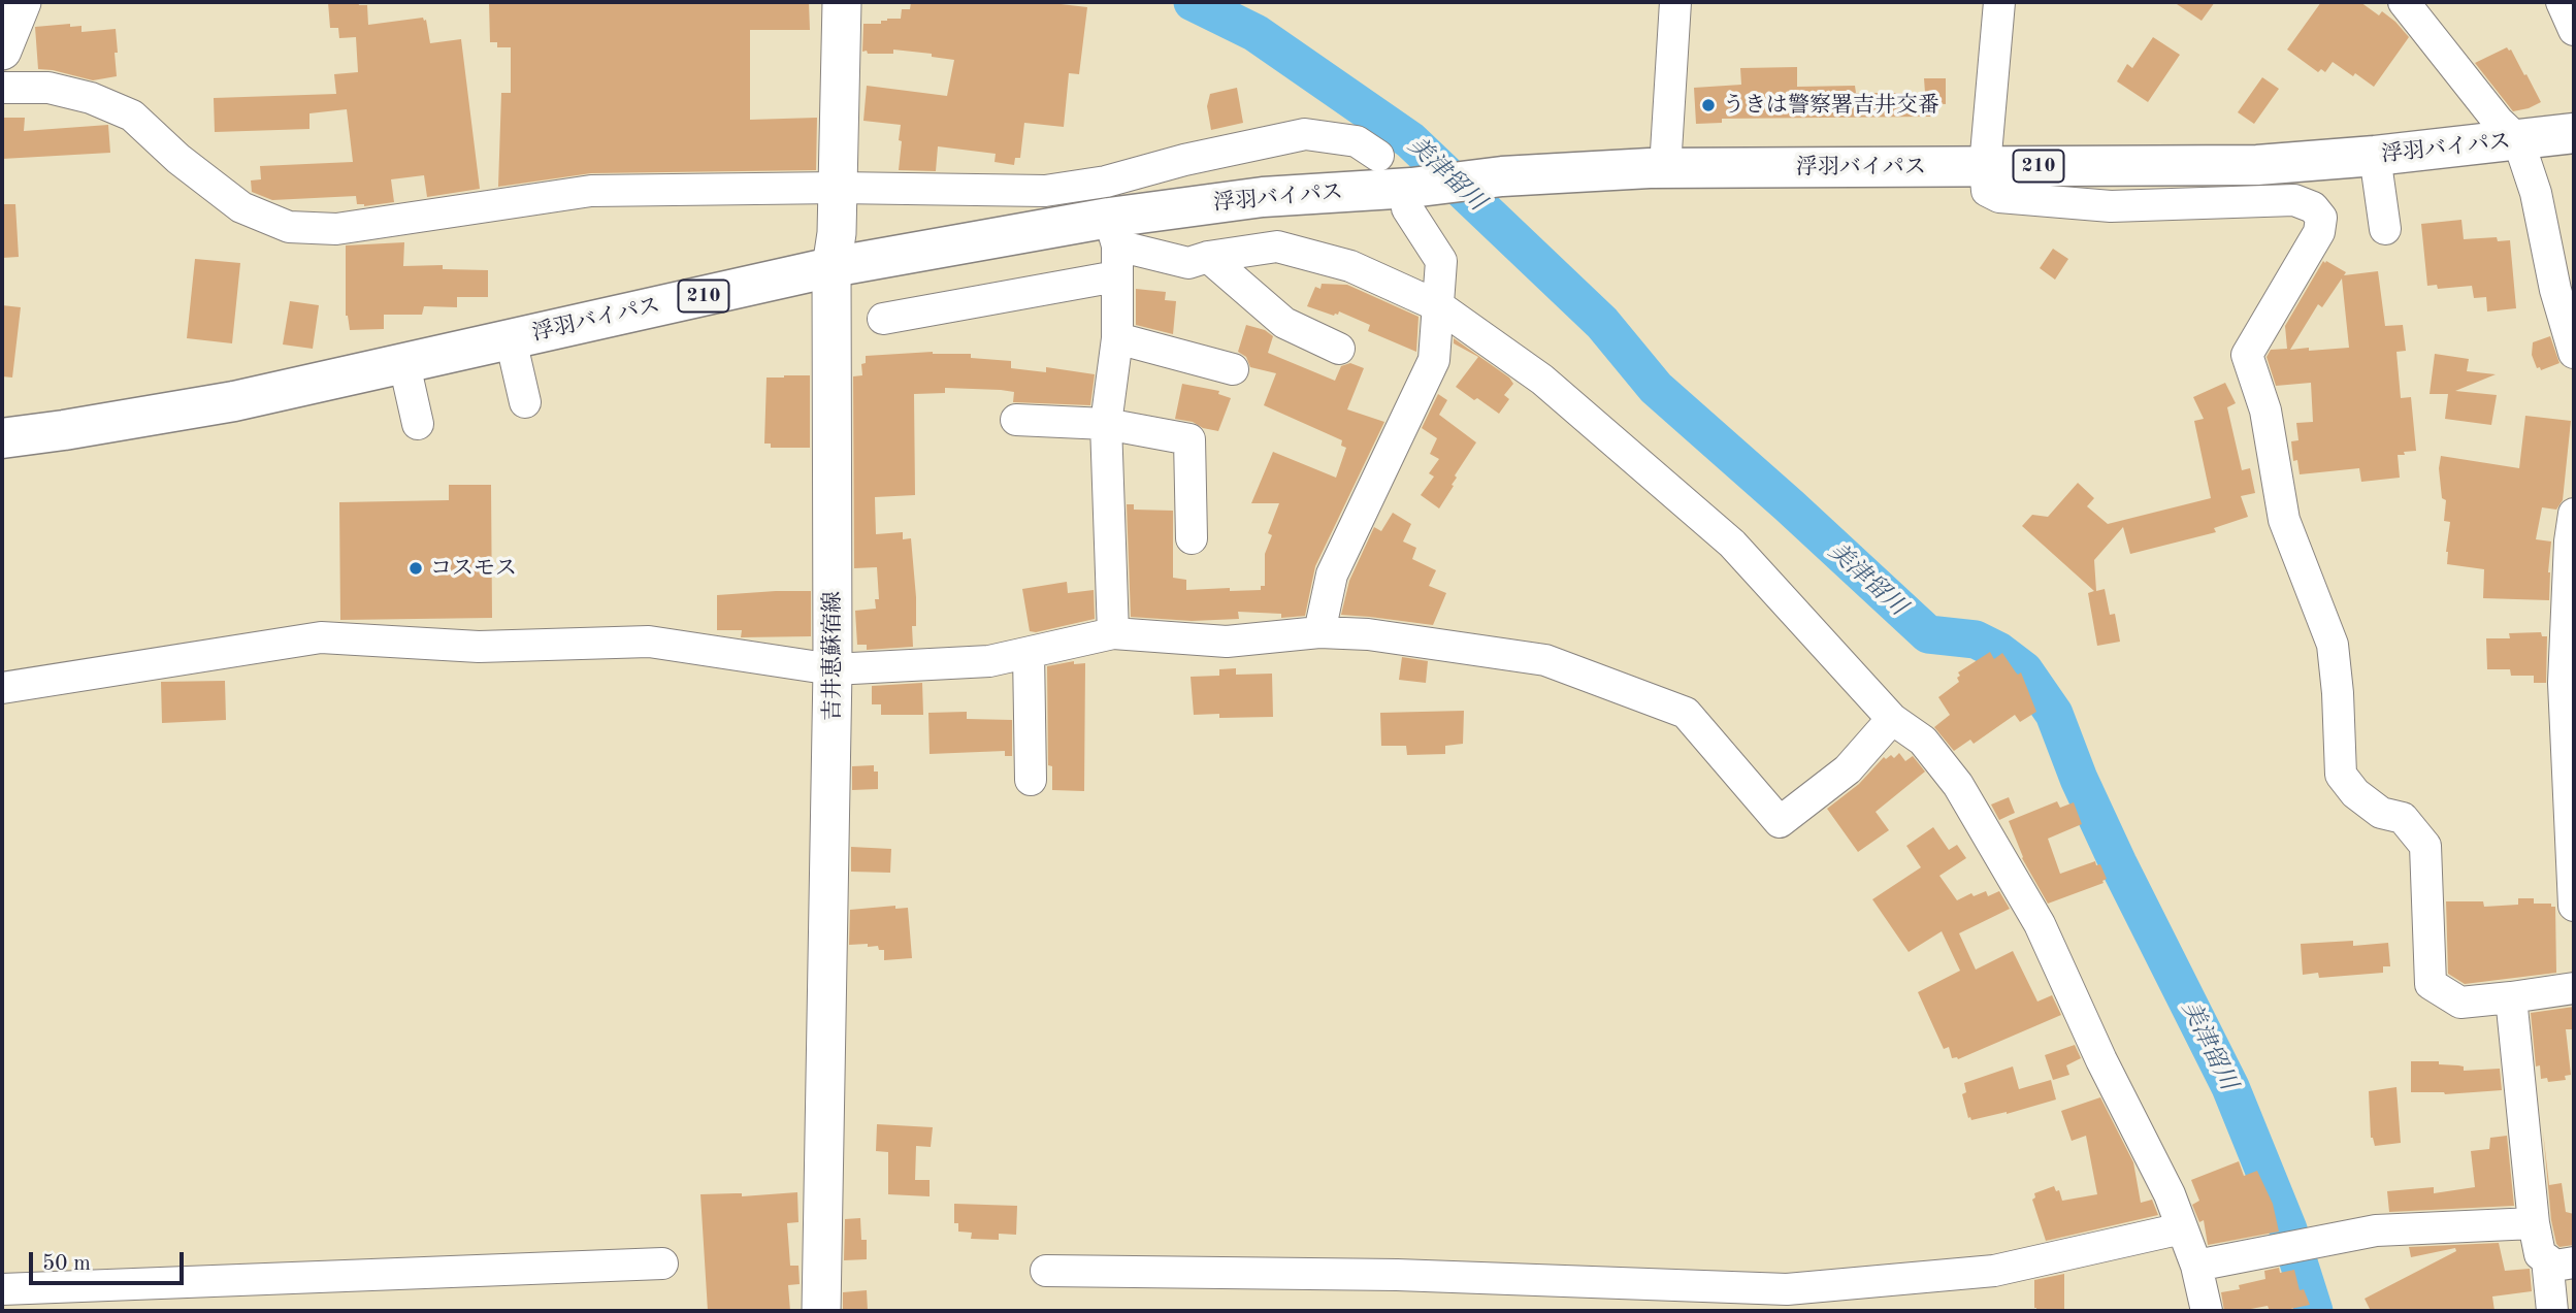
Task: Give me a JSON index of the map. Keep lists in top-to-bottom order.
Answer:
{
  "streets": {
    "highway": ["浮羽バイパス", "210"],
    "main road": ["吉井恵蘇宿線"]
  },
  "crossings": [
    ["浮羽バイパス", "吉井恵蘇宿線"]
  ],
  "water": ["美津留川"],
  "places": ["うきは警察署吉井交番", "コスモス"],
  "scale_bar": "50 m"
}
